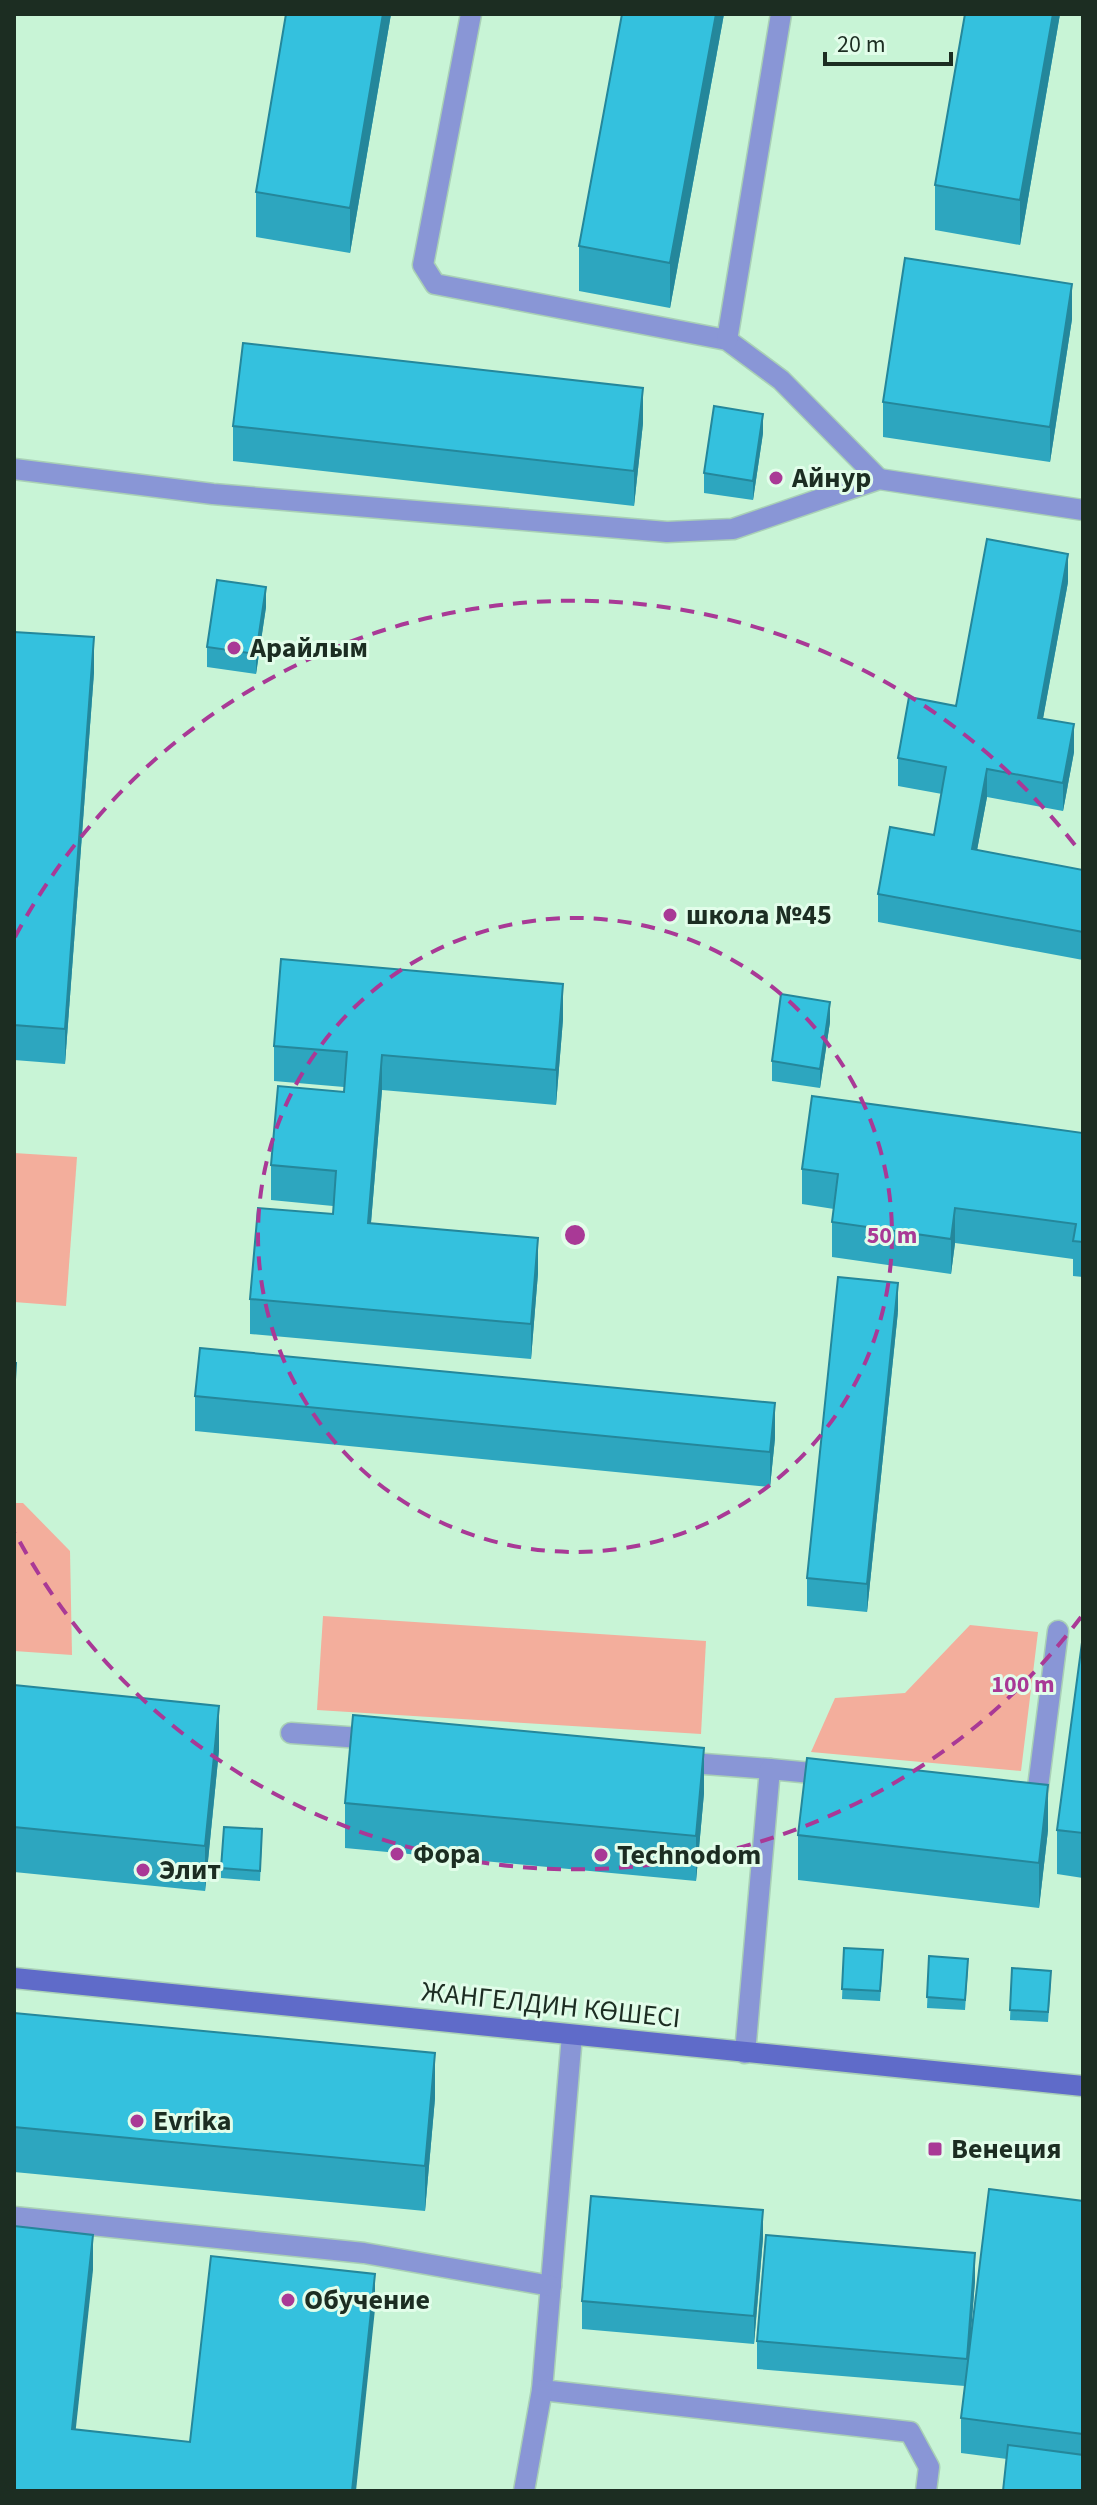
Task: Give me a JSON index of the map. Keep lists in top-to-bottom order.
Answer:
{
  "streets": {
    "main road": ["ЖАНГЕЛДИН КӨШЕСІ"]
  },
  "places": {
    "other": [
      "Айнур",
      "Арайлым",
      "школа №45",
      "Фора",
      "Technodom",
      "Элит",
      "Evrika",
      "Обучение"
    ],
    "transit": ["Венеция"]
  },
  "scale_bar": "20 m",
  "rings": ["50 m", "100 m"]
}
